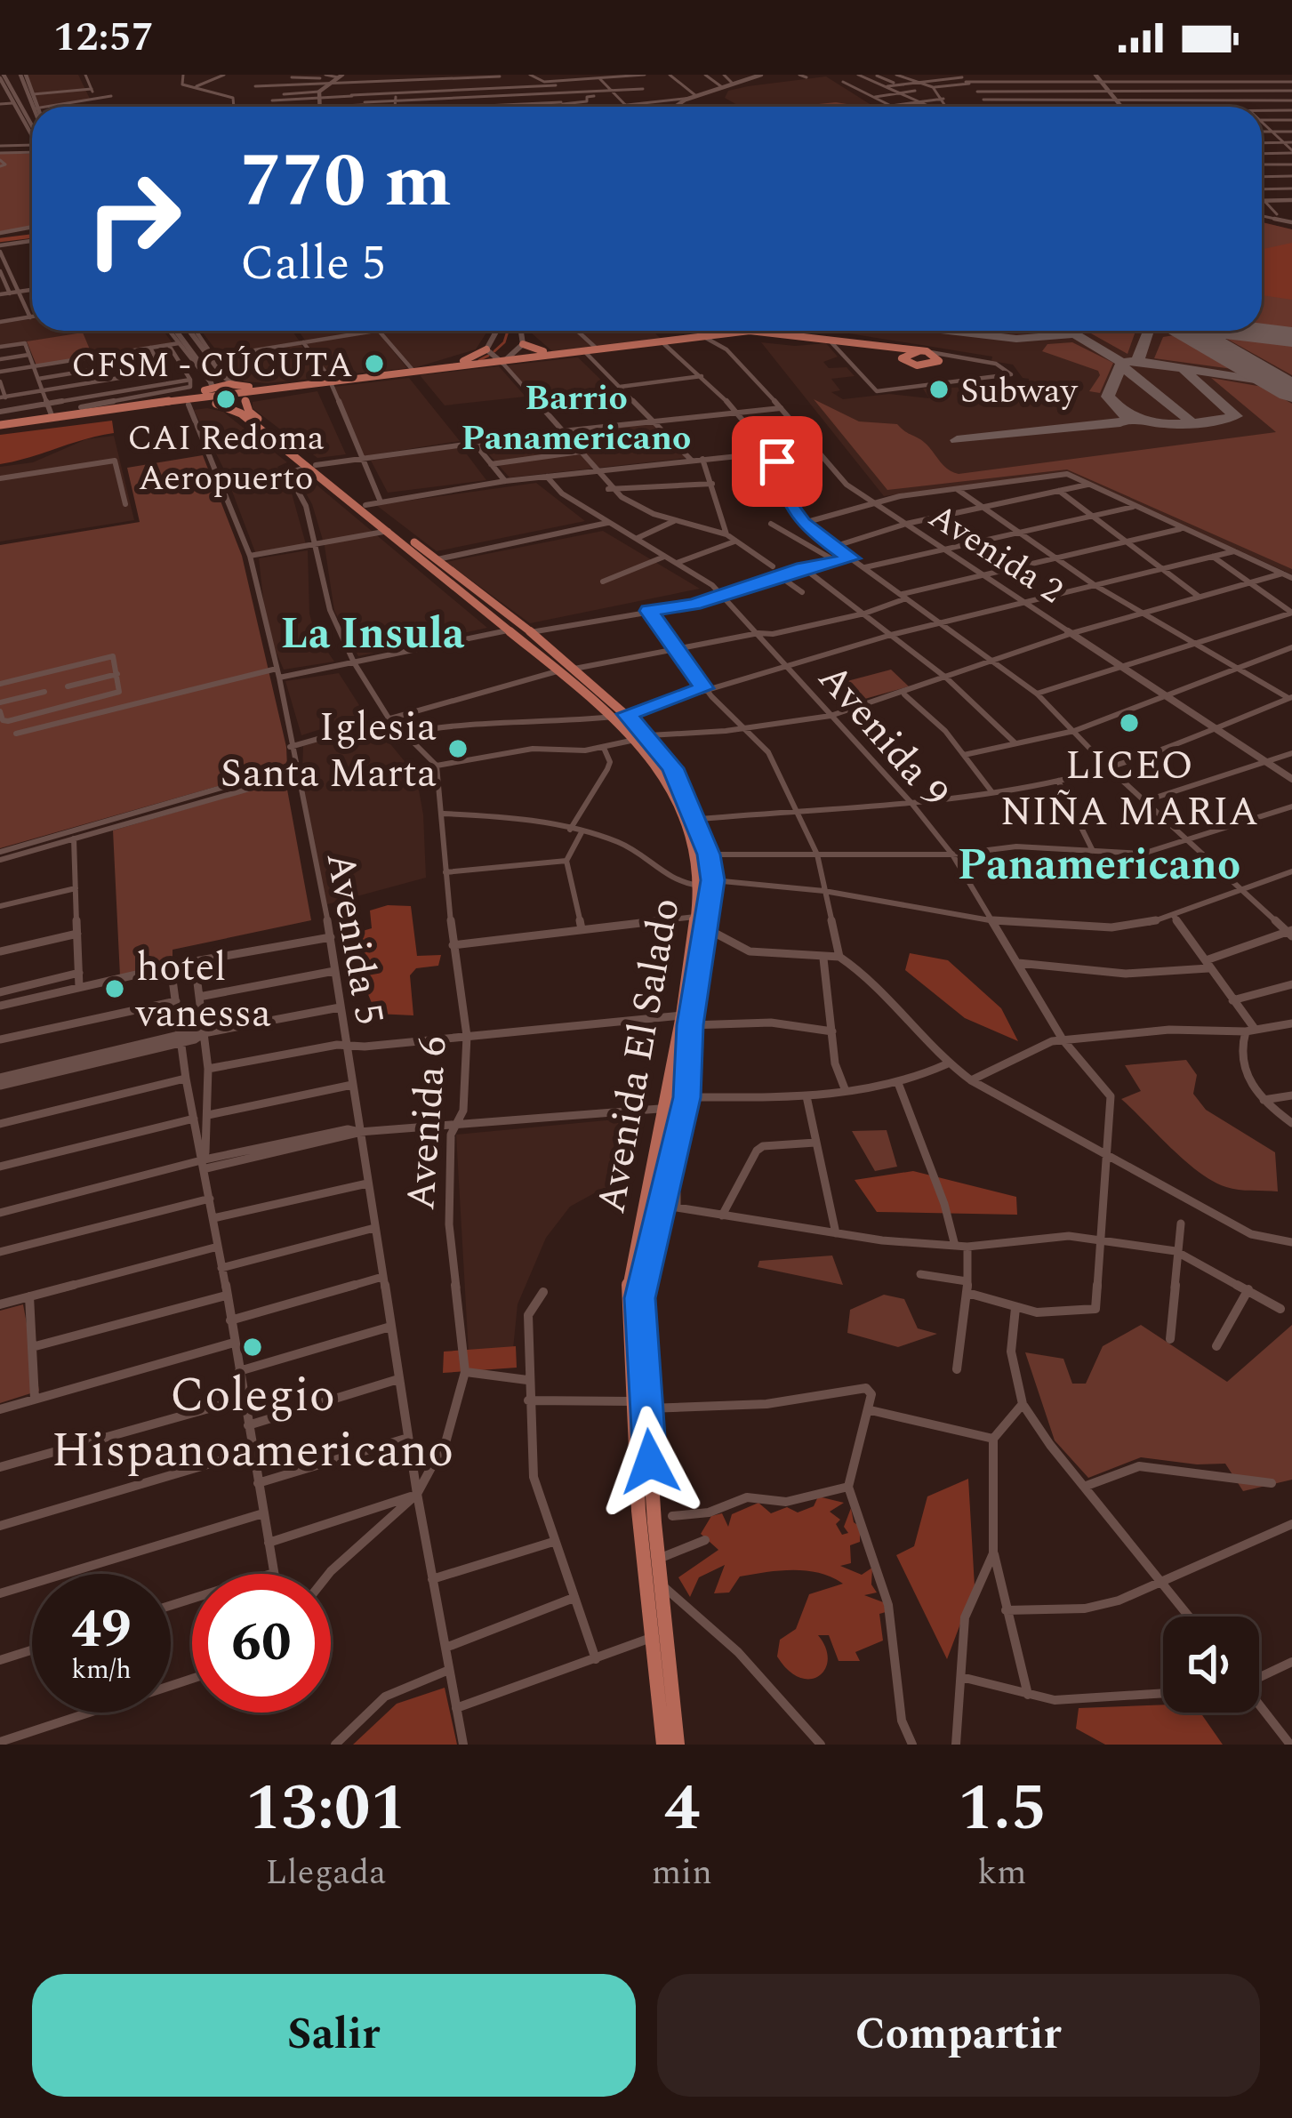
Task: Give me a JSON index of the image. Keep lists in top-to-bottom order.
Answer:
{
  "streets": {
    "main road": ["Avenida El Salado"],
    "street": [
      "Avenida 2",
      "Avenida 9",
      "Avenida 5",
      "Avenida 6"
    ]
  },
  "crossings": [
    ["Avenida 5", "Avenida 6"]
  ],
  "districts": ["Barrio Panamericano", "La Insula", "Panamericano"],
  "places": [
    "CFSM - CÚCUTA",
    "Subway",
    "CAI Redoma Aeropuerto",
    "LICEO NIÑA MARIA",
    "Iglesia Santa Marta",
    "hotel vanessa",
    "Colegio Hispanoamericano"
  ],
  "page": {
    "status": "12:57",
    "turn": ["770 m", "Calle 5"],
    "speed": "49 km/h",
    "limit": "60",
    "eta": [
      "13:01",
      "Llegada",
      "4",
      "min",
      "1.5",
      "km"
    ],
    "buttons": ["Salir", "Compartir"]
  }
}
